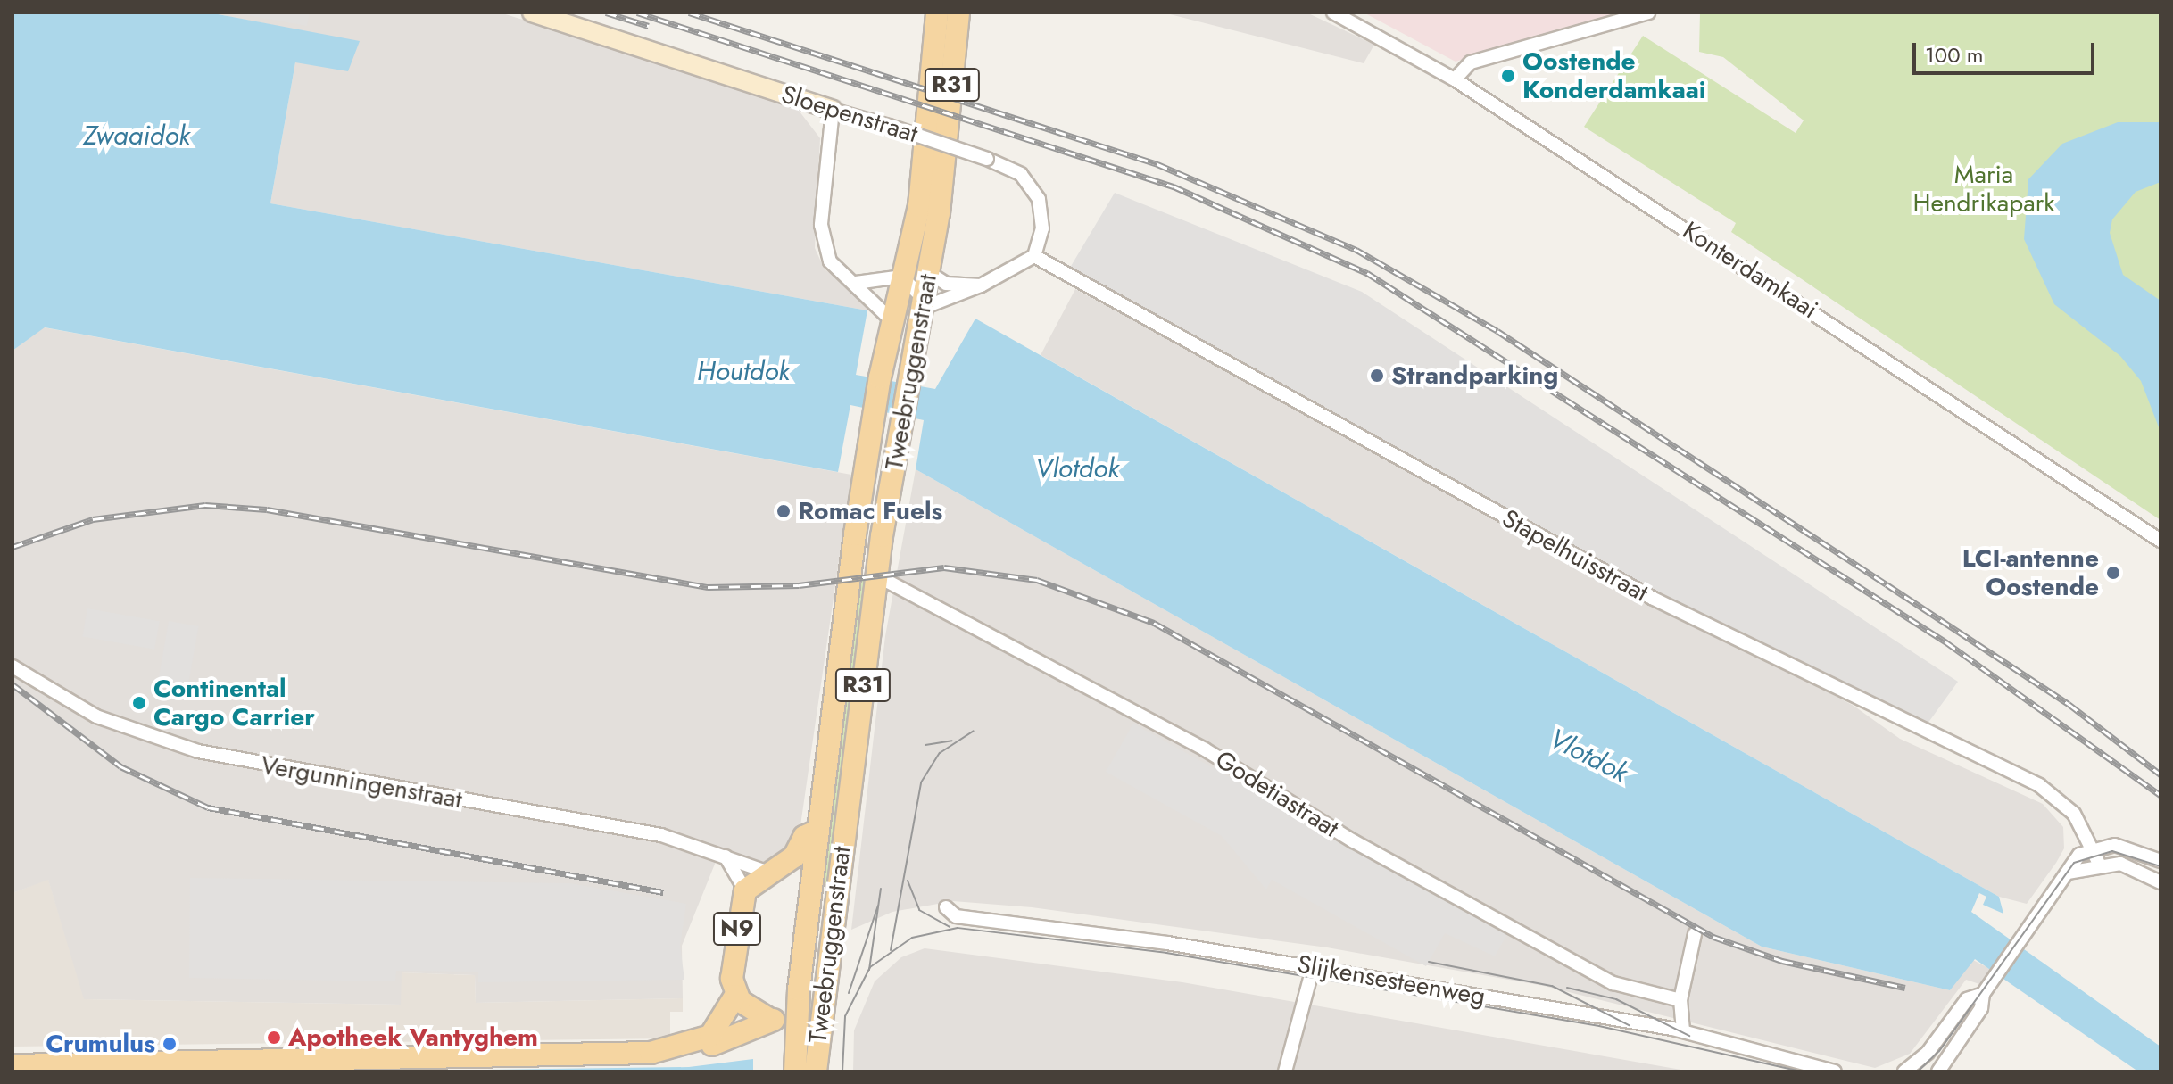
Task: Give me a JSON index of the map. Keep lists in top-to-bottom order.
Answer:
{
  "streets": {
    "main road": ["R31", "Tweebruggenstraat", "N9"],
    "street": [
      "Sloepenstraat",
      "Konterdamkaai",
      "Stapelhuisstraat",
      "Vergunningenstraat",
      "Godetiastraat",
      "Slijkensesteenweg"
    ]
  },
  "crossings": [
    ["Sloepenstraat", "Stapelhuisstraat"],
    ["Tweebruggenstraat", "Vergunningenstraat"],
    ["Tweebruggenstraat", "Godetiastraat"],
    ["Tweebruggenstraat", "N9"],
    ["Vergunningenstraat", "N9"]
  ],
  "water": ["Zwaaidok", "Houtdok", "Vlotdok"],
  "parks": ["Maria Hendrikapark"],
  "places": [
    "Oostende Konderdamkaai",
    "Strandparking",
    "Romac Fuels",
    "LCI-antenne Oostende",
    "Continental Cargo Carrier",
    "Apotheek Vantyghem",
    "Crumulus"
  ],
  "scale_bar": "100 m"
}
